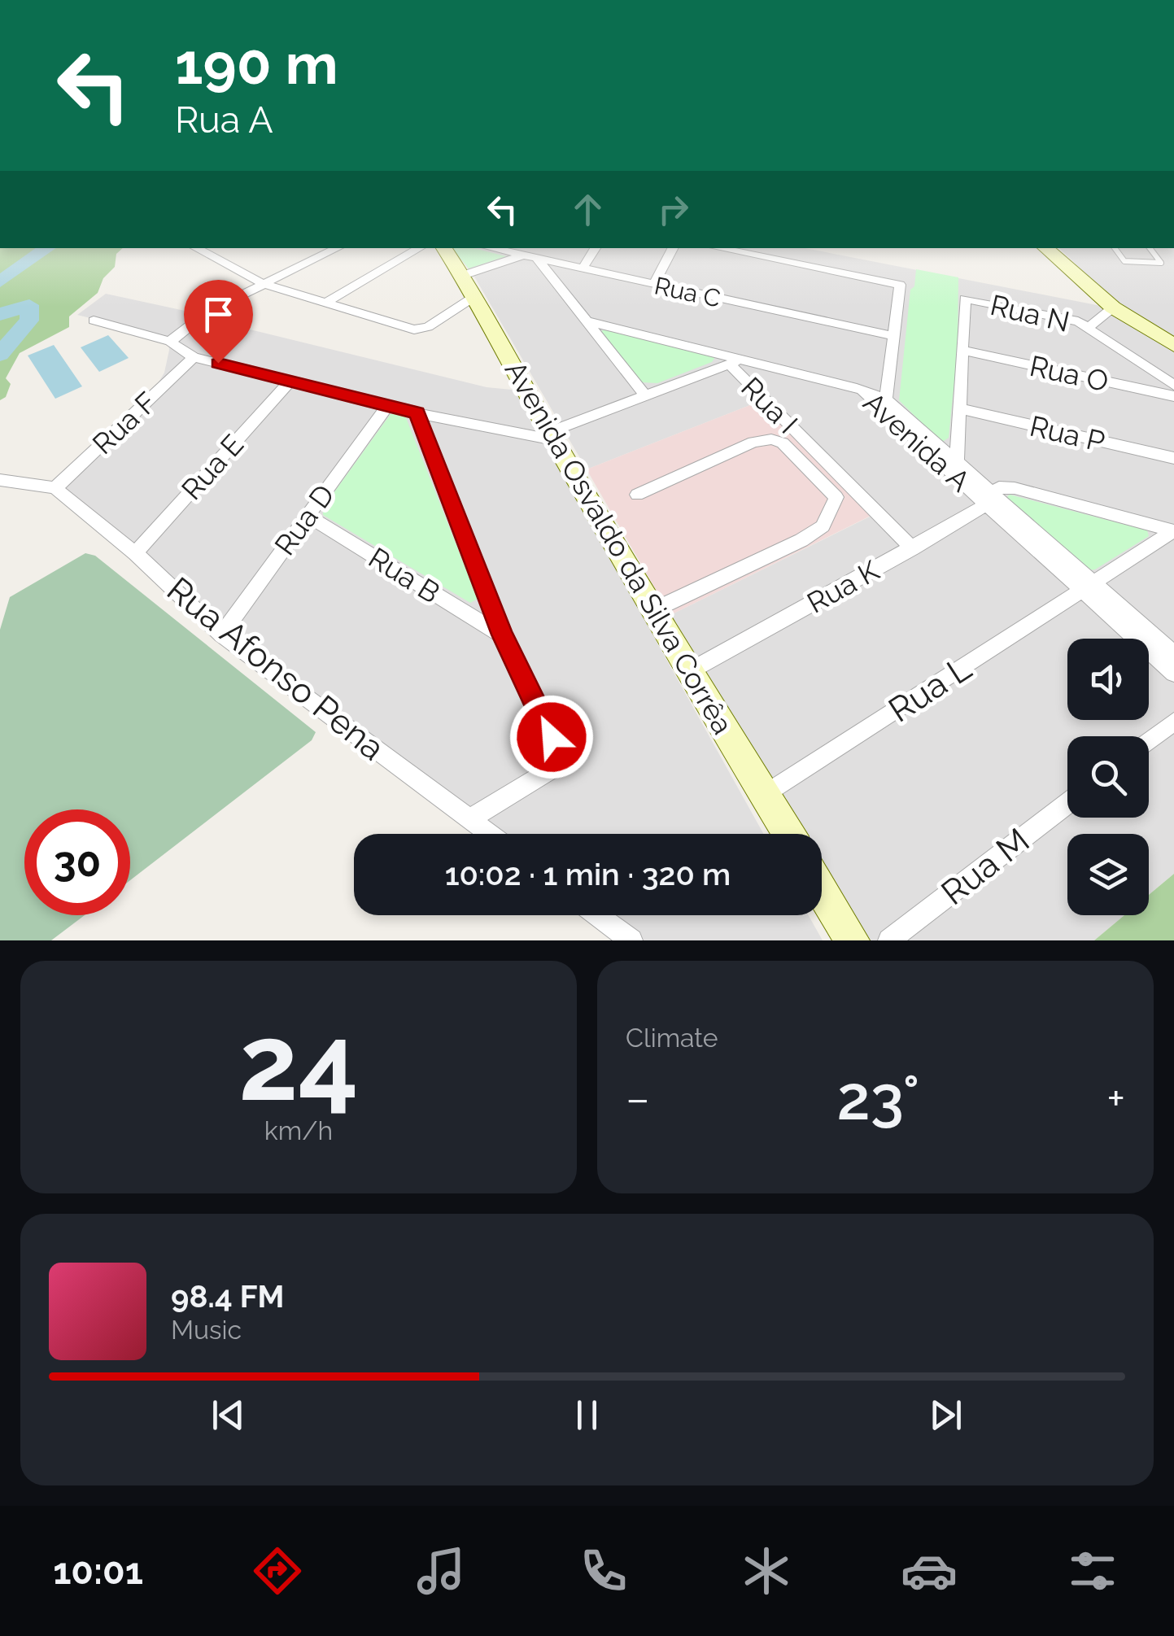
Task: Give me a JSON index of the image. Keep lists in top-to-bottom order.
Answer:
{
  "streets": {
    "street": [
      "Rua C",
      "Rua N",
      "Rua O",
      "Rua I",
      "Rua F",
      "Rua P",
      "Avenida A",
      "Rua E",
      "Rua D",
      "Avenida Osvaldo da Silva Corrêa",
      "Rua B",
      "Rua K",
      "Rua Afonso Pena",
      "Rua L",
      "Rua M"
    ]
  },
  "crossings": [
    ["Rua N", "Rua O"],
    ["Rua I", "Avenida Osvaldo da Silva Corrêa"],
    ["Rua I", "Rua K"],
    ["Rua F", "Rua Afonso Pena"],
    ["Avenida A", "Rua K"],
    ["Avenida A", "Rua L"],
    ["Rua E", "Rua Afonso Pena"],
    ["Rua D", "Rua B"],
    ["Rua D", "Rua Afonso Pena"],
    ["Avenida Osvaldo da Silva Corrêa", "Rua K"],
    ["Avenida Osvaldo da Silva Corrêa", "Rua L"]
  ],
  "page": {
    "turn": ["190 m", "Rua A"],
    "limit": "30",
    "trip": "10:02 · 1 min · 320 m",
    "tile": [
      ["24", "km/h"],
      "Climate"
    ],
    "heat": ["−", "23°", "+"],
    "song": ["98.4 FM", "Music"],
    "tabs": "10:01"
  }
}
